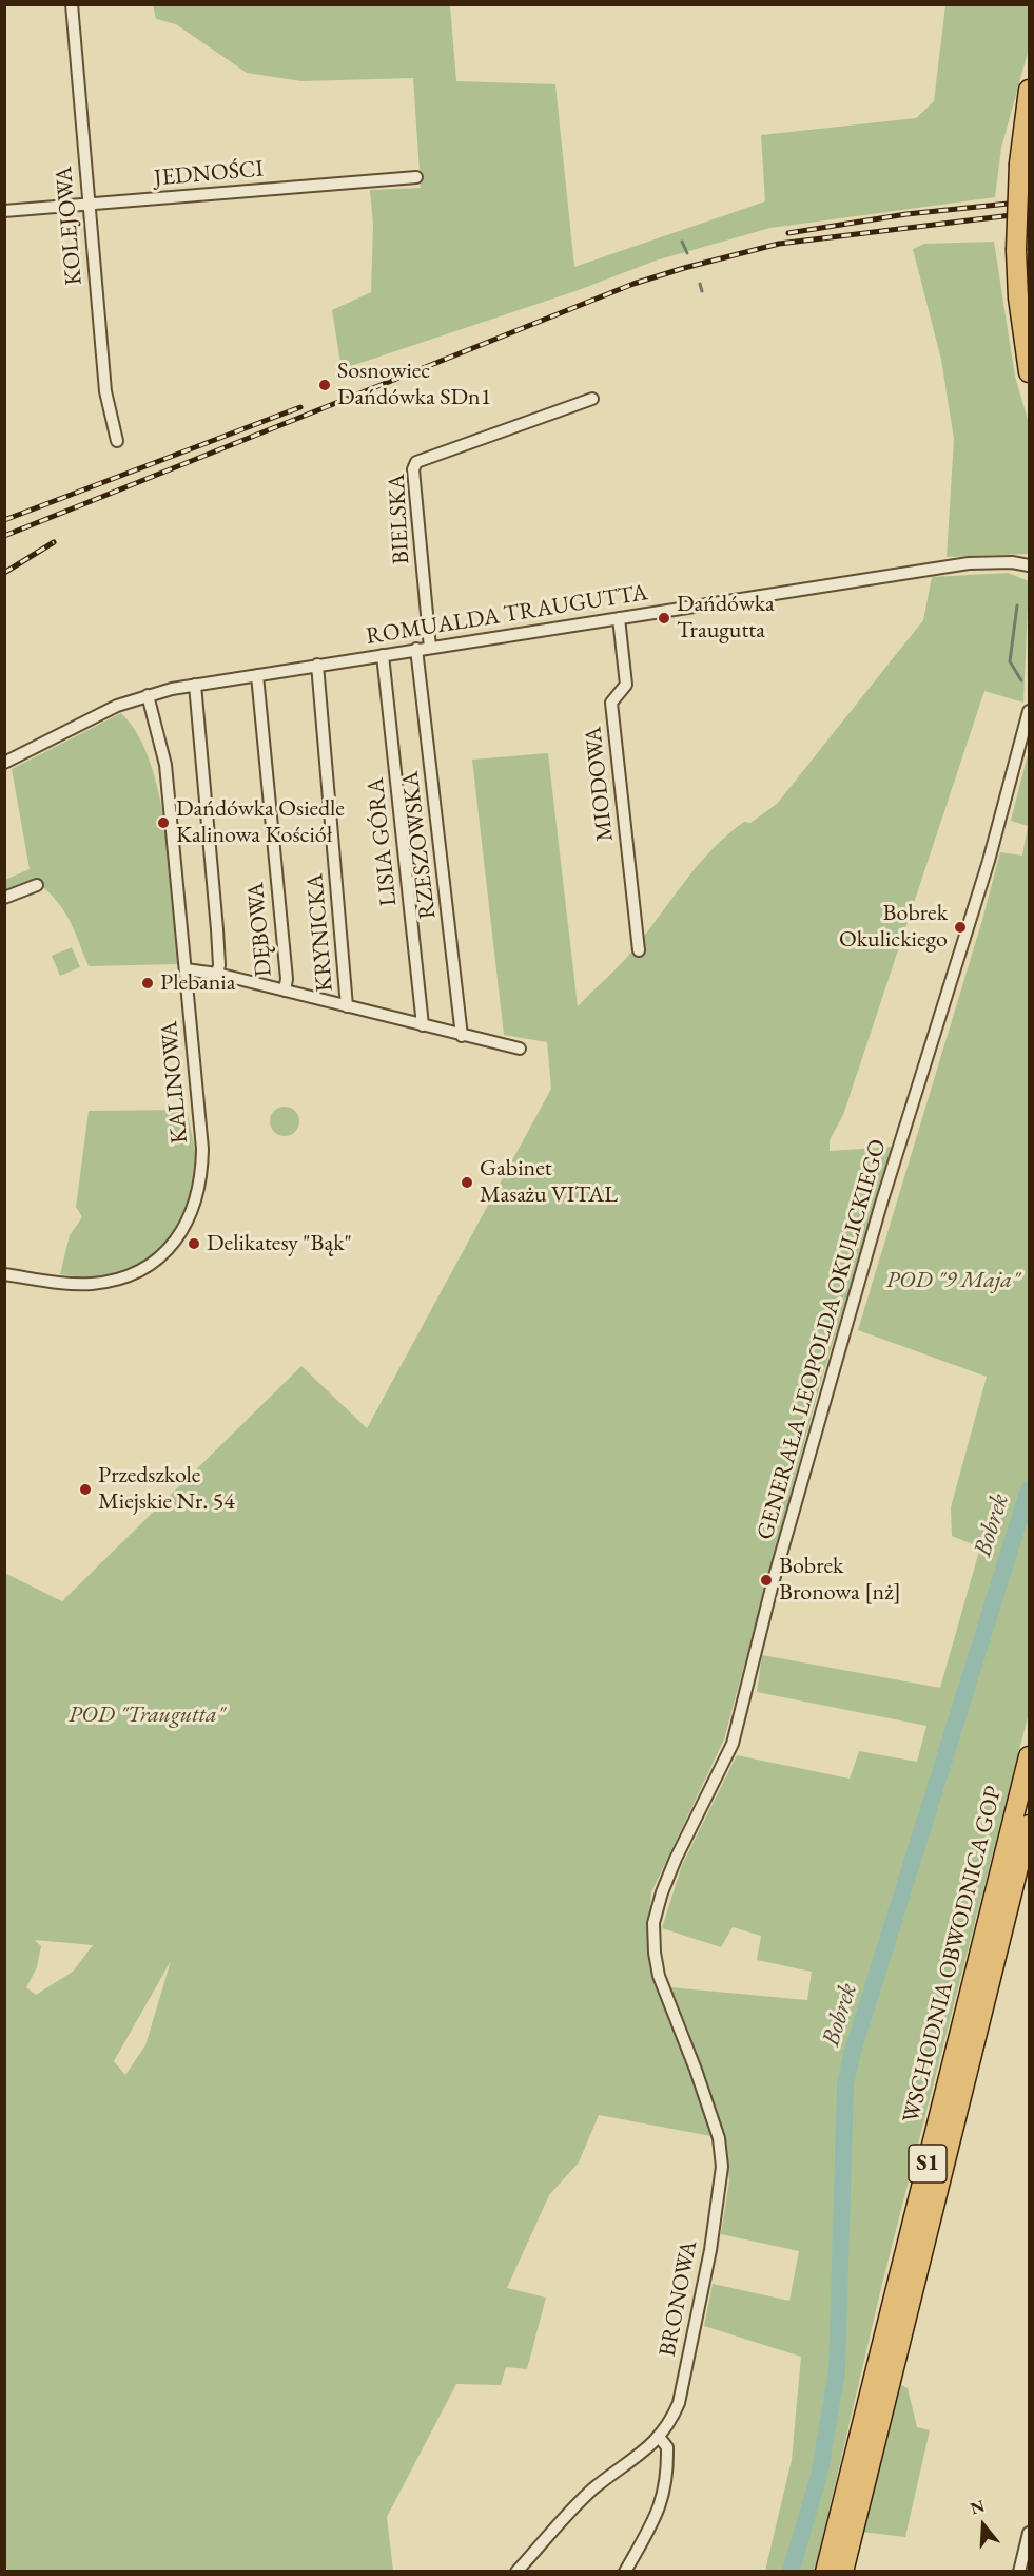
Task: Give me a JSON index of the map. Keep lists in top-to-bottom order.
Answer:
{
  "streets": {
    "highway": ["WSCHODNIA OBWODNICA GOP", "S1"],
    "street": [
      "JEDNOŚCI",
      "KOLEJOWA",
      "BIELSKA",
      "ROMUALDA TRAUGUTTA",
      "MIODOWA",
      "LISIA GÓRA",
      "RZESZOWSKA",
      "DĘBOWA",
      "KRYNICKA",
      "KALINOWA",
      "GENERAŁA LEOPOLDA OKULICKIEGO",
      "BRONOWA"
    ]
  },
  "crossings": [
    ["JEDNOŚCI", "KOLEJOWA"],
    ["BIELSKA", "ROMUALDA TRAUGUTTA"],
    ["ROMUALDA TRAUGUTTA", "MIODOWA"],
    ["ROMUALDA TRAUGUTTA", "LISIA GÓRA"],
    ["ROMUALDA TRAUGUTTA", "RZESZOWSKA"],
    ["ROMUALDA TRAUGUTTA", "DĘBOWA"],
    ["ROMUALDA TRAUGUTTA", "KRYNICKA"],
    ["ROMUALDA TRAUGUTTA", "KALINOWA"],
    ["GENERAŁA LEOPOLDA OKULICKIEGO", "BRONOWA"]
  ],
  "water": ["Bobrek"],
  "parks": ["POD \"9 Maja\"", "POD \"Traugutta\""],
  "places": [
    "Sosnowiec Dańdówka SDn1",
    "Dańdówka Traugutta",
    "Dańdówka Osiedle Kalinowa Kościół",
    "Bobrek Okulickiego",
    "Plebania",
    "Gabinet Masażu VITAL",
    "Delikatesy \"Bąk\"",
    "Przedszkole Miejskie Nr. 54",
    "Bobrek Bronowa [nż]"
  ],
  "north": "top"
}
